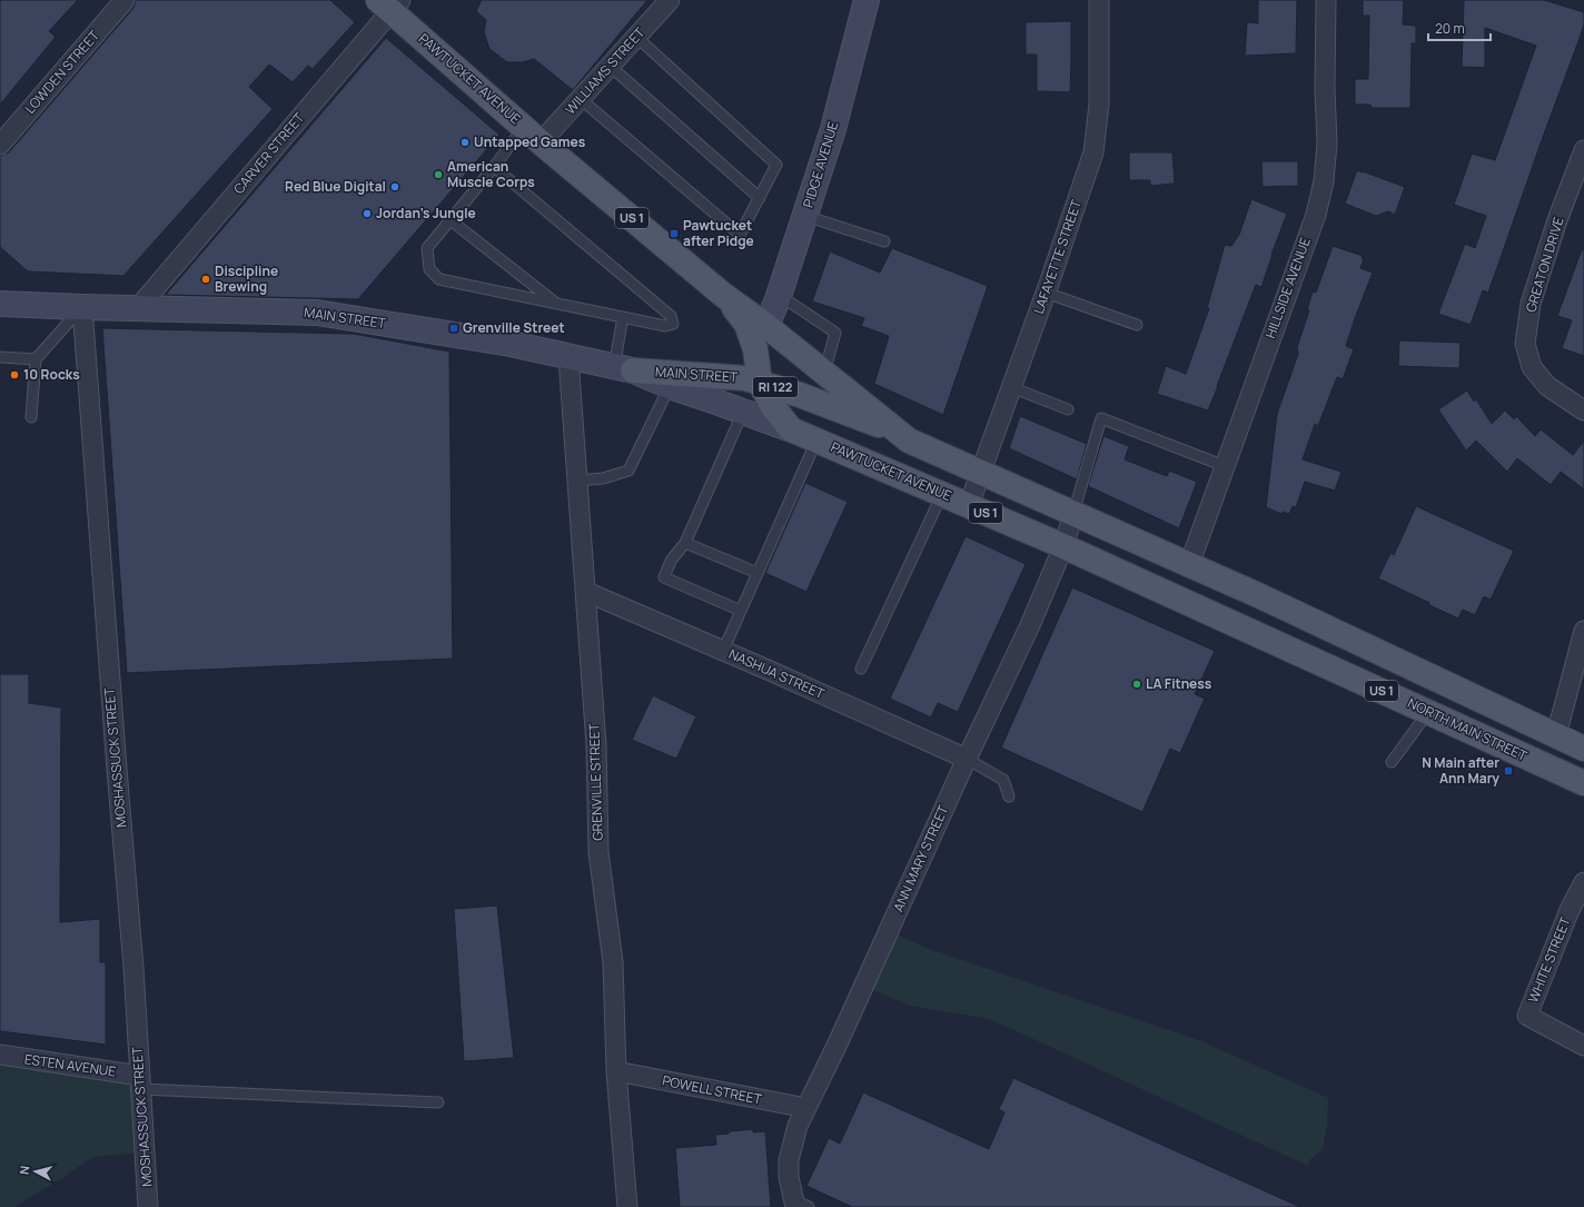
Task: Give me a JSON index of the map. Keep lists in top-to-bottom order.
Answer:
{
  "streets": {
    "main road": [
      "PAWTUCKET AVENUE",
      "PIDGE AVENUE",
      "US 1",
      "MAIN STREET",
      "RI 122",
      "NORTH MAIN STREET"
    ],
    "street": [
      "WILLIAMS STREET",
      "LOWDEN STREET",
      "CARVER STREET",
      "LAFAYETTE STREET",
      "GREATON DRIVE",
      "HILLSIDE AVENUE",
      "NASHUA STREET",
      "MOSHASSUCK STREET",
      "GRENVILLE STREET",
      "ANN MARY STREET",
      "WHITE STREET",
      "ESTEN AVENUE",
      "POWELL STREET"
    ]
  },
  "crossings": [
    ["WILLIAMS STREET", "PAWTUCKET AVENUE"],
    ["PAWTUCKET AVENUE", "CARVER STREET"],
    ["PAWTUCKET AVENUE", "PIDGE AVENUE"],
    ["PAWTUCKET AVENUE", "US 1"],
    ["PAWTUCKET AVENUE", "LAFAYETTE STREET"],
    ["PAWTUCKET AVENUE", "HILLSIDE AVENUE"],
    ["PAWTUCKET AVENUE", "MAIN STREET"],
    ["PAWTUCKET AVENUE", "NORTH MAIN STREET"],
    ["PAWTUCKET AVENUE", "ANN MARY STREET"],
    ["CARVER STREET", "MAIN STREET"],
    ["US 1", "HILLSIDE AVENUE"],
    ["MAIN STREET", "MOSHASSUCK STREET"],
    ["MAIN STREET", "GRENVILLE STREET"],
    ["NASHUA STREET", "GRENVILLE STREET"],
    ["NASHUA STREET", "ANN MARY STREET"],
    ["MOSHASSUCK STREET", "ESTEN AVENUE"],
    ["GRENVILLE STREET", "POWELL STREET"],
    ["ANN MARY STREET", "POWELL STREET"]
  ],
  "places": {
    "other": [
      "Untapped Games",
      "American Muscle Corps",
      "Red Blue Digital",
      "Jordan's Jungle",
      "Discipline Brewing",
      "10 Rocks",
      "LA Fitness"
    ],
    "transit": ["Pawtucket after Pidge", "Grenville Street", "N Main after Ann Mary"]
  },
  "scale_bar": "20 m",
  "north": "left"
}
